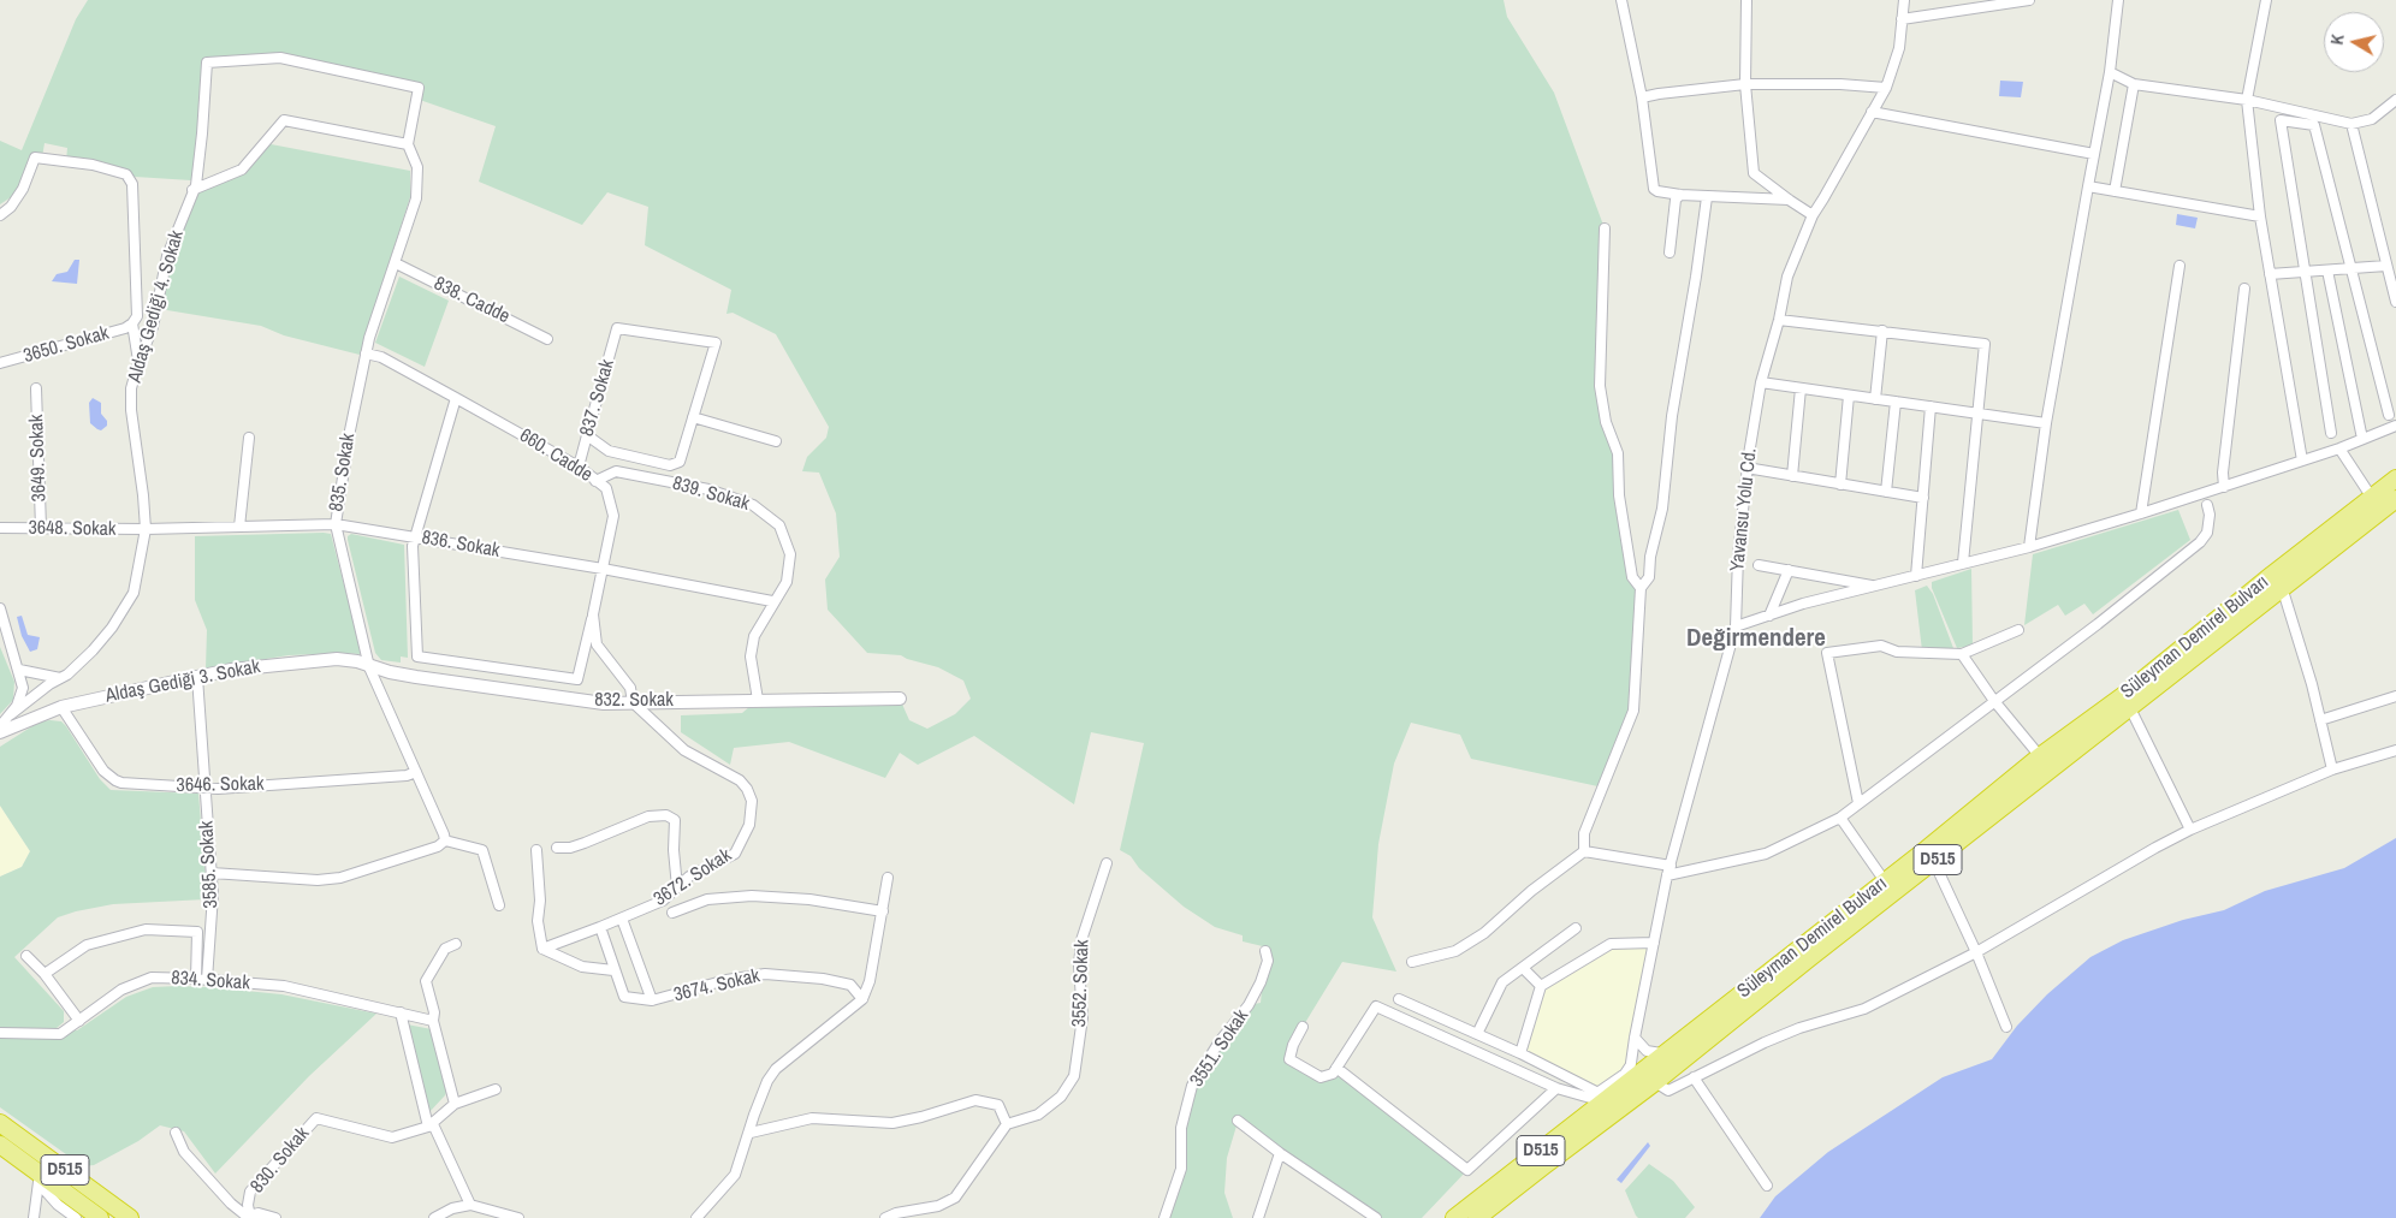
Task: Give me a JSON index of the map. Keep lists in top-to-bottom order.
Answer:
{
  "streets": {
    "highway": ["Süleyman Demirel Bulvarı", "D515"],
    "street": [
      "838. Cadde",
      "Aldaş Gediği 4. Sokak",
      "3650. Sokak",
      "837. Sokak",
      "660. Cadde",
      "3649. Sokak",
      "835. Sokak",
      "839. Sokak",
      "Yavansu Yolu Cd.",
      "3648. Sokak",
      "836. Sokak",
      "Aldaş Gediği 3. Sokak",
      "832. Sokak",
      "3646. Sokak",
      "3585. Sokak",
      "3672. Sokak",
      "834. Sokak",
      "3552. Sokak",
      "3674. Sokak",
      "3551. Sokak",
      "830. Sokak"
    ]
  },
  "crossings": [
    ["838. Cadde", "835. Sokak"],
    ["Aldaş Gediği 4. Sokak", "835. Sokak"],
    ["Aldaş Gediği 4. Sokak", "3648. Sokak"],
    ["Aldaş Gediği 4. Sokak", "836. Sokak"],
    ["837. Sokak", "660. Cadde"],
    ["660. Cadde", "835. Sokak"],
    ["660. Cadde", "839. Sokak"],
    ["660. Cadde", "836. Sokak"],
    ["660. Cadde", "832. Sokak"],
    ["660. Cadde", "3672. Sokak"],
    ["3649. Sokak", "3648. Sokak"],
    ["835. Sokak", "836. Sokak"],
    ["835. Sokak", "Aldaş Gediği 3. Sokak"],
    ["835. Sokak", "832. Sokak"],
    ["835. Sokak", "3646. Sokak"],
    ["839. Sokak", "836. Sokak"],
    ["839. Sokak", "832. Sokak"],
    ["Yavansu Yolu Cd.", "Süleyman Demirel Bulvarı"],
    ["3648. Sokak", "836. Sokak"],
    ["Aldaş Gediği 3. Sokak", "832. Sokak"],
    ["Aldaş Gediği 3. Sokak", "3646. Sokak"],
    ["Aldaş Gediği 3. Sokak", "3585. Sokak"],
    ["832. Sokak", "3672. Sokak"],
    ["3646. Sokak", "3585. Sokak"],
    ["3585. Sokak", "834. Sokak"],
    ["3672. Sokak", "3674. Sokak"]
  ],
  "districts": ["Değirmendere"],
  "north": "left"
}
